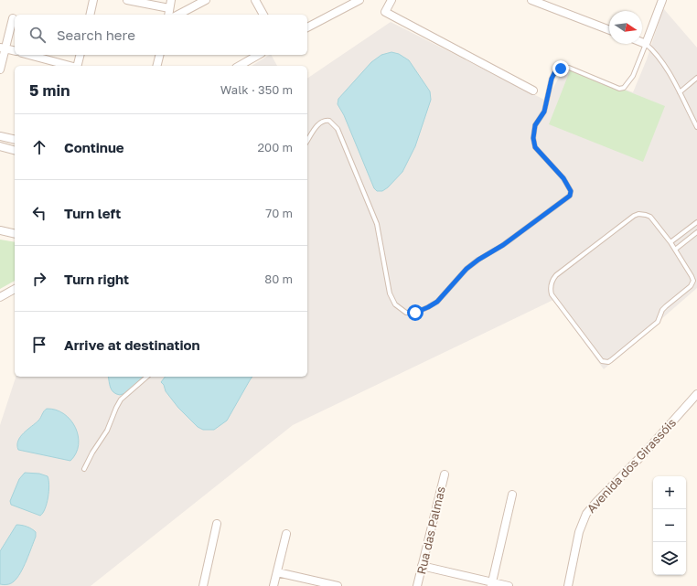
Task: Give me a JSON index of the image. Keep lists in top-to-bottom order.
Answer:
{
  "streets": {
    "street": ["Avenida dos Girassóis", "Rua das Palmas"]
  },
  "north": "right",
  "page": {
    "search": "Search here",
    "heading": ["5 min", "Walk · 350 m"],
    "list": [
      ["Continue", "200 m"],
      ["Turn left", "70 m"],
      ["Turn right", "80 m"],
      "Arrive at destination"
    ],
    "map_buttons": ["+", "−"]
  }
}
